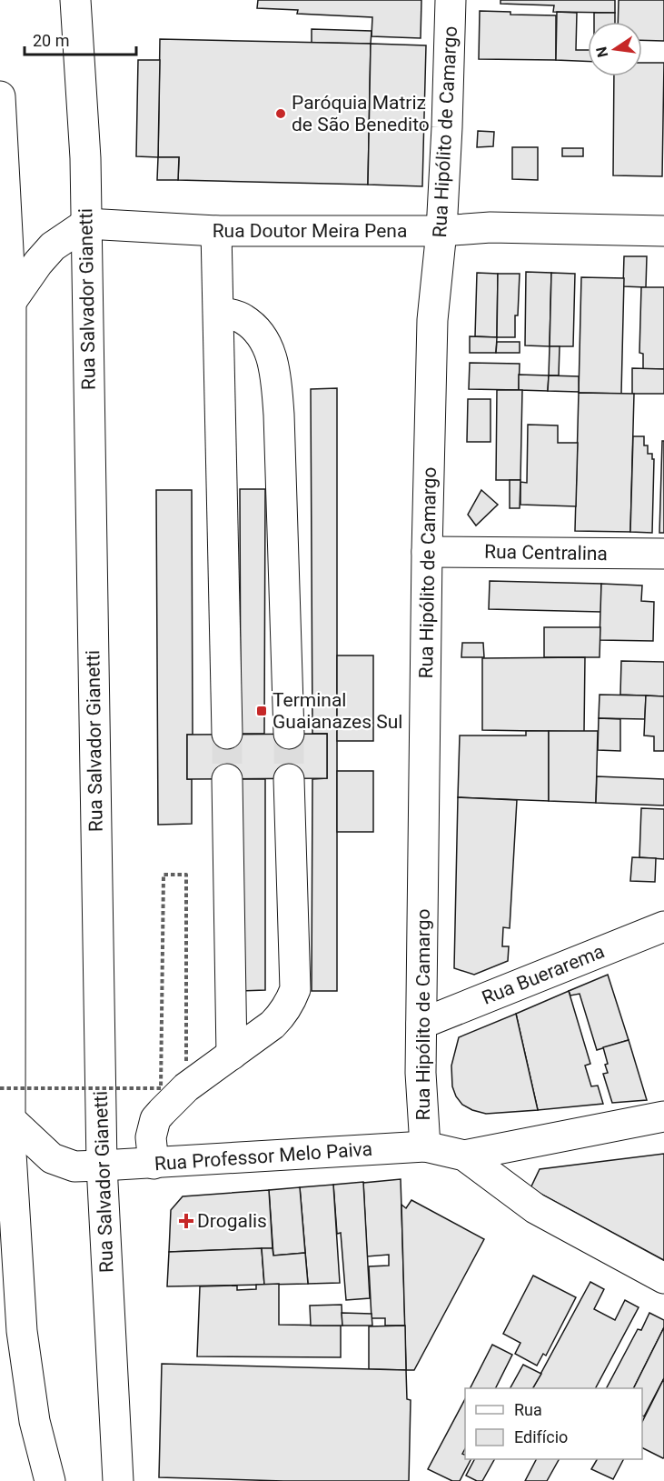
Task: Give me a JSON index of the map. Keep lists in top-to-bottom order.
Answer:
{
  "streets": {
    "street": [
      "Rua Hipólito de Camargo",
      "Rua Doutor Meira Pena",
      "Rua Salvador Gianetti",
      "Rua Centralina",
      "Rua Buerarema",
      "Rua Professor Melo Paiva"
    ]
  },
  "crossings": [
    ["Rua Hipólito de Camargo", "Rua Doutor Meira Pena"],
    ["Rua Hipólito de Camargo", "Rua Centralina"],
    ["Rua Hipólito de Camargo", "Rua Buerarema"],
    ["Rua Hipólito de Camargo", "Rua Professor Melo Paiva"],
    ["Rua Doutor Meira Pena", "Rua Salvador Gianetti"],
    ["Rua Salvador Gianetti", "Rua Professor Melo Paiva"]
  ],
  "places": {
    "other": ["Paróquia Matriz de São Benedito"],
    "transit": ["Terminal Guaianazes Sul"],
    "health": ["Drogalis"]
  },
  "legend": ["Rua", "Edifício"],
  "scale_bar": "20 m",
  "north": "left"
}
